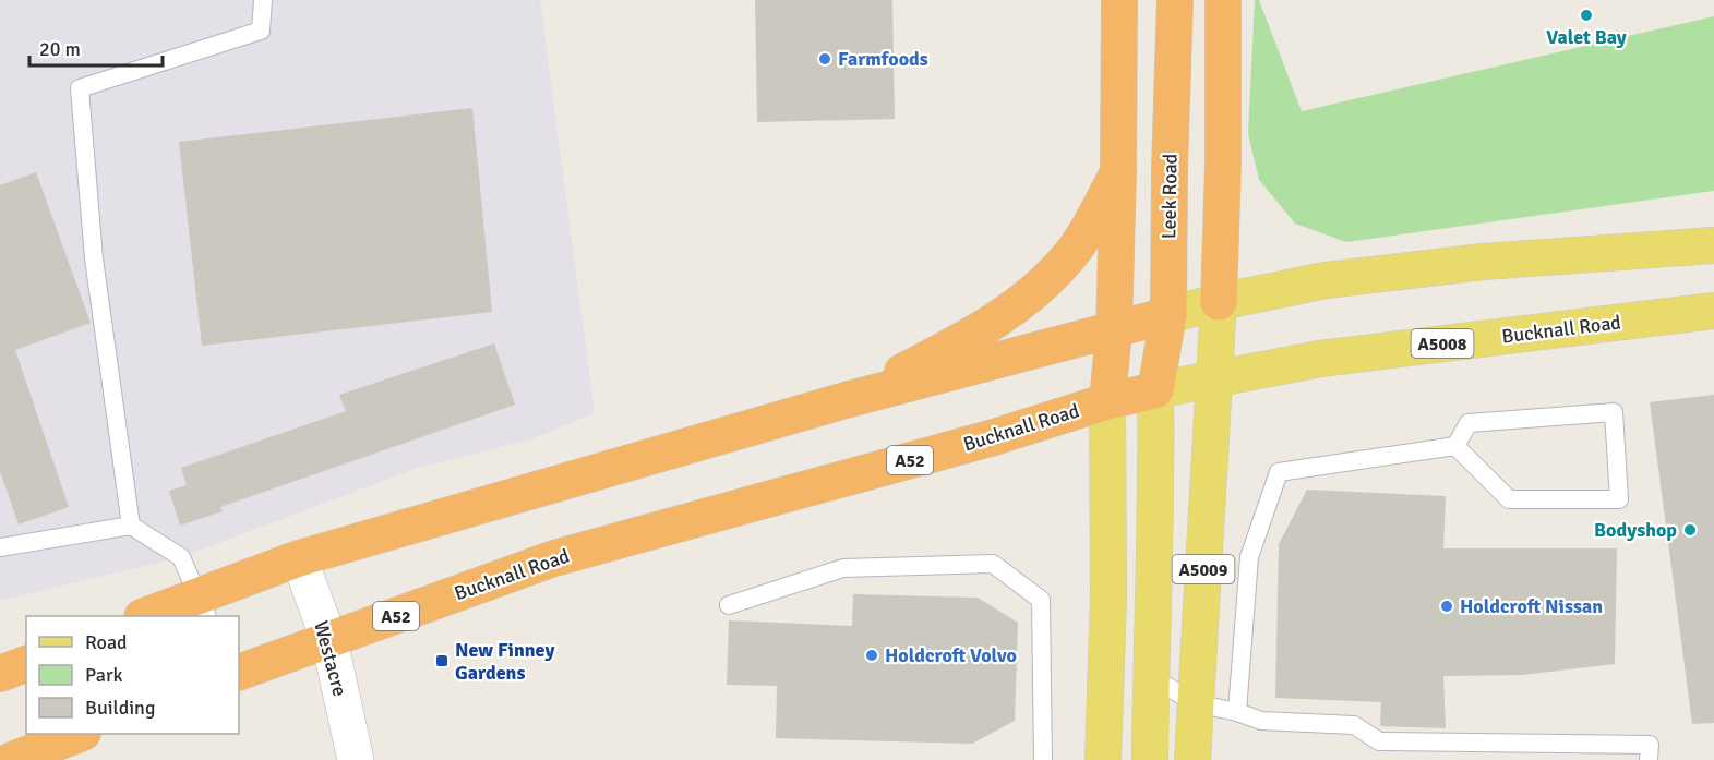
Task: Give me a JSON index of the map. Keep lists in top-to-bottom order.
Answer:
{
  "streets": {
    "highway": ["Leek Road", "Bucknall Road", "A52"],
    "main road": ["A5008", "A5009"],
    "street": ["Westacre"]
  },
  "crossings": [
    ["Leek Road", "Bucknall Road"],
    ["Leek Road", "A5009"],
    ["Bucknall Road", "A5009"],
    ["Bucknall Road", "Westacre"]
  ],
  "places": {
    "other": [
      "Valet Bay",
      "Farmfoods",
      "Bodyshop",
      "Holdcroft Nissan",
      "Holdcroft Volvo"
    ],
    "transit": ["New Finney Gardens"]
  },
  "legend": ["Road", "Park", "Building"],
  "scale_bar": "20 m"
}
